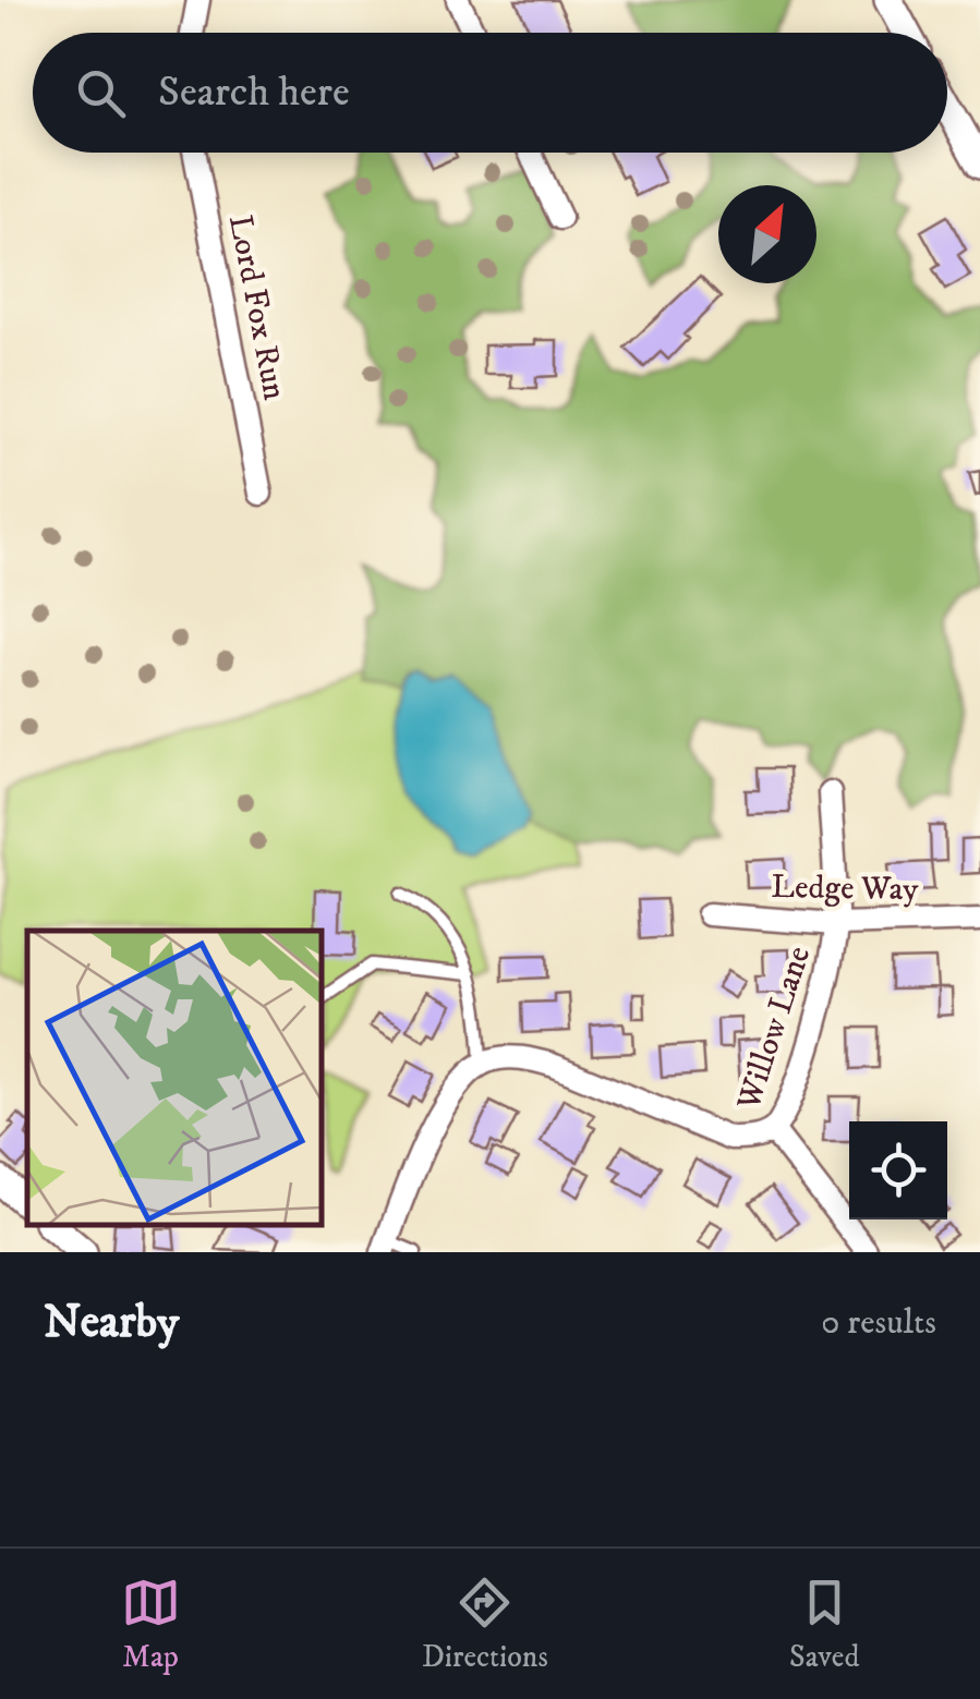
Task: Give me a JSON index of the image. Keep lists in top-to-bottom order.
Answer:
{
  "streets": {
    "street": ["Lord Fox Run", "Ledge Way", "Willow Lane"]
  },
  "crossings": [
    ["Ledge Way", "Willow Lane"]
  ],
  "north": "top right",
  "page": {
    "search": "Search here",
    "heading": ["Nearby", "0 results"],
    "nav": ["Map", "Directions", "Saved"]
  }
}
